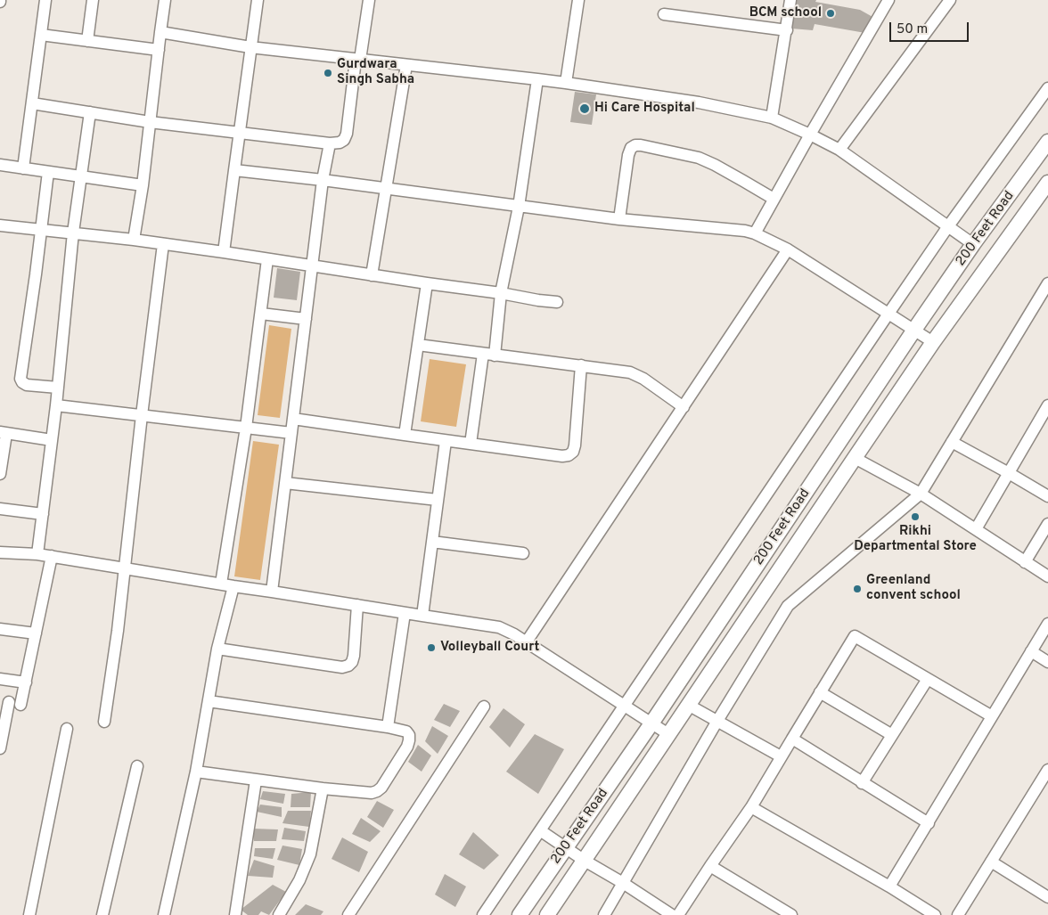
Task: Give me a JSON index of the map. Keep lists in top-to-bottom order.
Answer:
{
  "streets": {
    "street": ["200 Feet Road"]
  },
  "places": [
    "BCM school",
    "Gurdwara Singh Sabha",
    "Hi Care Hospital",
    "Rikhi Departmental Store",
    "Greenland convent school",
    "Volleyball Court"
  ],
  "scale_bar": "50 m"
}
